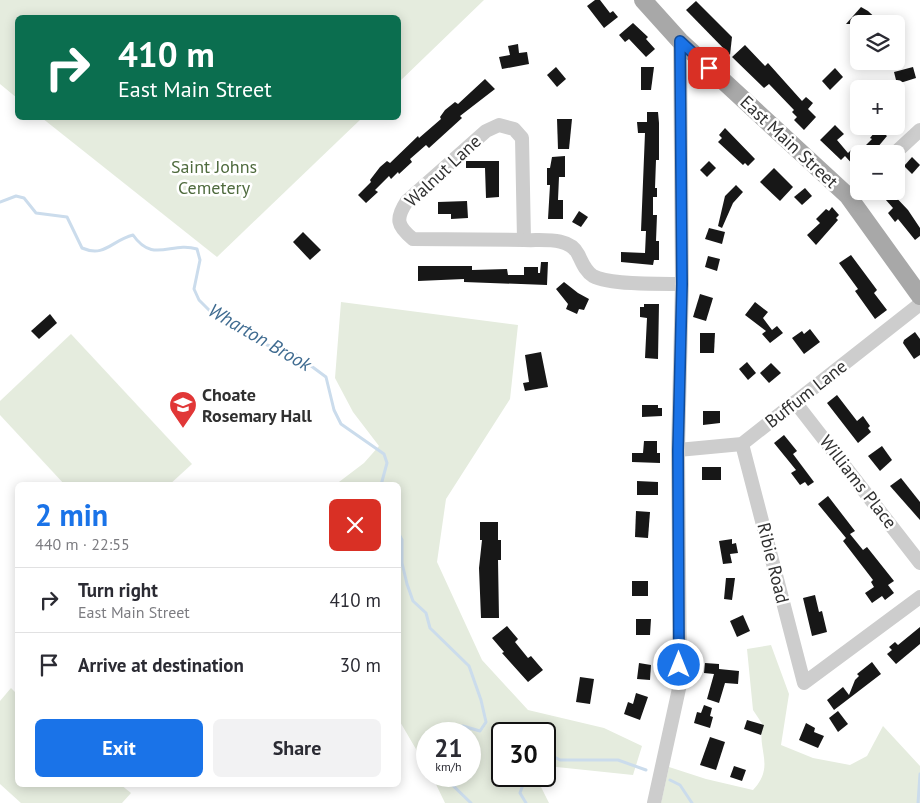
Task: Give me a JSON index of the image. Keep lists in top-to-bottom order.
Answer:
{
  "streets": {
    "main road": ["East Main Street"],
    "street": [
      "Walnut Lane",
      "Buffum Lane",
      "Williams Place",
      "Ribie Road"
    ]
  },
  "crossings": [
    ["Buffum Lane", "Williams Place"],
    ["Buffum Lane", "Ribie Road"]
  ],
  "water": ["Wharton Brook"],
  "parks": ["Saint Johns Cemetery"],
  "places": {
    "school or university": ["Choate Rosemary Hall"]
  },
  "page": {
    "map_buttons": ["+", "−"],
    "turn": ["410 m", "East Main Street"],
    "heading": ["2 min", "440 m · 22:55"],
    "list": [
      {
        "name": "Turn right",
        "note": "East Main Street",
        "value": "410 m"
      },
      {
        "name": "Arrive at destination",
        "value": "30 m"
      }
    ],
    "buttons": ["Exit", "Share"],
    "speed": "21 km/h",
    "limit": "30"
  }
}
